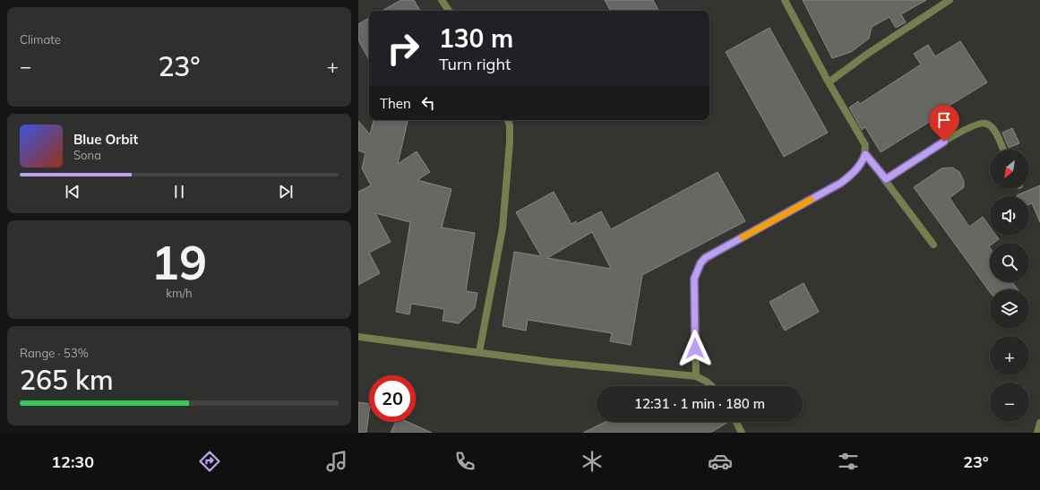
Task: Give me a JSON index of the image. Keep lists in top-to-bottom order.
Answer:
{
  "north": "bottom left",
  "page": {
    "tile": [
      "Climate",
      ["19", "km/h"],
      ["Range · 53%", "265 km"]
    ],
    "turn": ["130 m", "Turn right"],
    "heat": ["−", "23°", "+"],
    "then": "Then",
    "song": ["Blue Orbit", "Sona"],
    "map_buttons": ["+", "−"],
    "limit": "20",
    "trip": "12:31 · 1 min · 180 m",
    "tabs": ["12:30", "23°"]
  }
}
